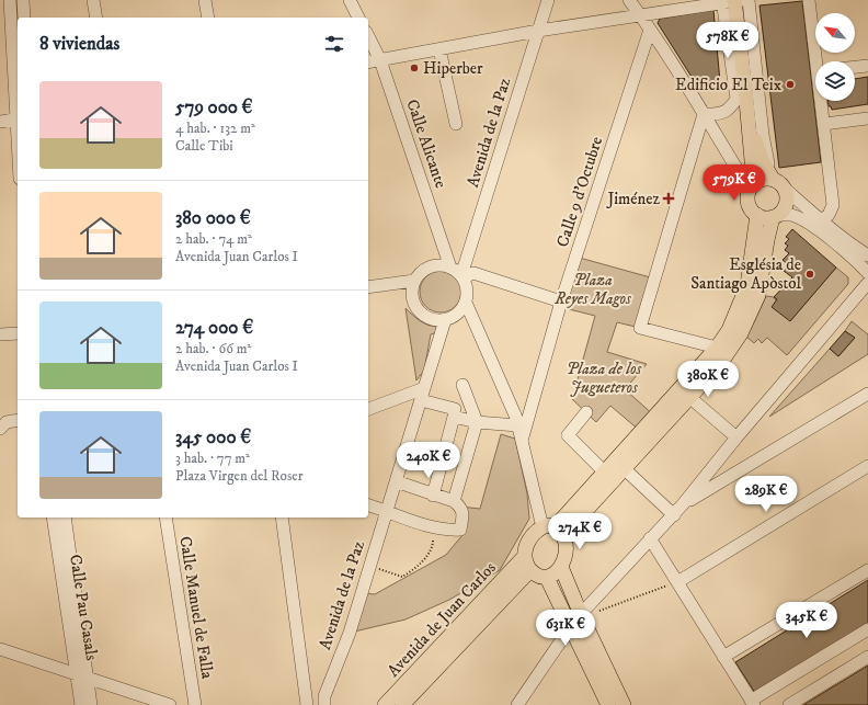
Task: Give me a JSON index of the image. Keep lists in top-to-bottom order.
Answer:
{
  "streets": {
    "main road": ["Avenida de Juan Carlos"],
    "street": [
      "Avenida de la Paz",
      "Calle Alicante",
      "Calle 9 d'Octubre",
      "Calle Pau Casals",
      "Calle Manuel de Falla"
    ]
  },
  "crossings": [
    ["Avenida de la Paz", "Calle Alicante"]
  ],
  "parks": ["Plaza Reyes Magos", "Plaza de los Jugueteros"],
  "places": {
    "other": ["Hiperber", "Edificio El Teix", "Església de Santiago Apòstol"],
    "health": ["Jiménez"]
  },
  "north": "top left",
  "page": {
    "heading": "8 viviendas",
    "price": [
      "578K €",
      "579K €",
      "380K €",
      "240K €",
      "289K €",
      "274K €",
      "345K €",
      "631K €"
    ],
    "list": [
      {
        "name": "579 000 €",
        "note": "4 hab. · 132 m² · Calle Tibi"
      },
      {
        "name": "380 000 €",
        "note": "2 hab. · 74 m² · Avenida Juan Carlos I"
      },
      {
        "name": "274 000 €",
        "note": "2 hab. · 66 m² · Avenida Juan Carlos I"
      },
      {
        "name": "345 000 €",
        "note": "3 hab. · 77 m² · Plaza Virgen del Roser"
      }
    ]
  }
}
